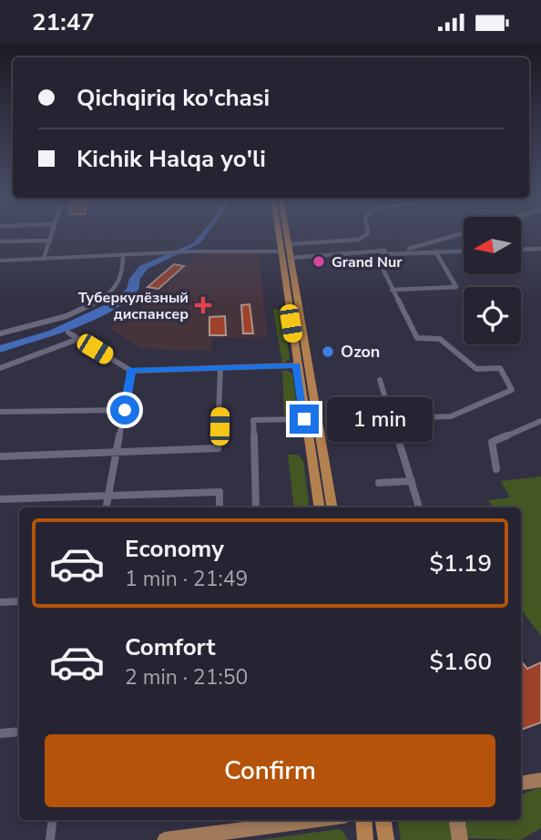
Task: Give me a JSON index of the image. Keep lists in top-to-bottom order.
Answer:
{
  "places": {
    "other": ["Grand Nur", "Ozon"],
    "health": ["Туберкулёзный диспансер"]
  },
  "north": "left",
  "page": {
    "status": "21:47",
    "banner": ["Qichqiriq ko'chasi", "Kichik Halqa yo'li"],
    "bubble": "1 min",
    "list": [
      {
        "name": "Economy",
        "note": "1 min · 21:49",
        "value": "$1.19"
      },
      {
        "name": "Comfort",
        "note": "2 min · 21:50",
        "value": "$1.60"
      }
    ],
    "buttons": "Confirm"
  }
}
